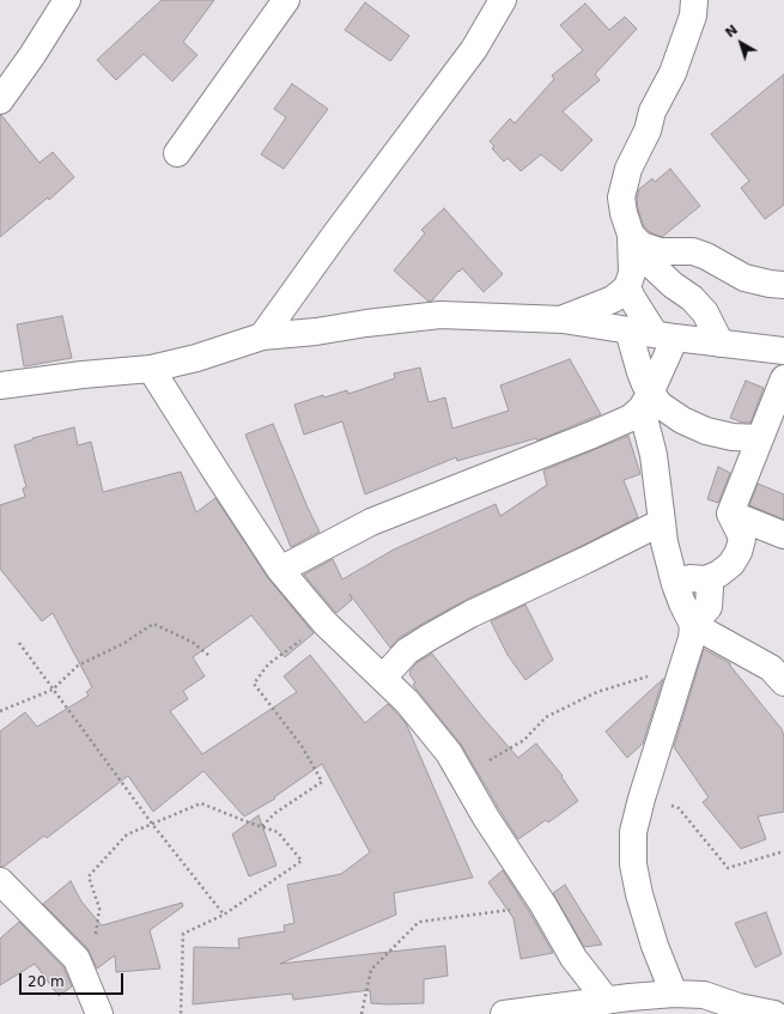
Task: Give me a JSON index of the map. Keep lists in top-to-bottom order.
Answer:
{
  "scale_bar": "20 m",
  "north": "top left"
}
